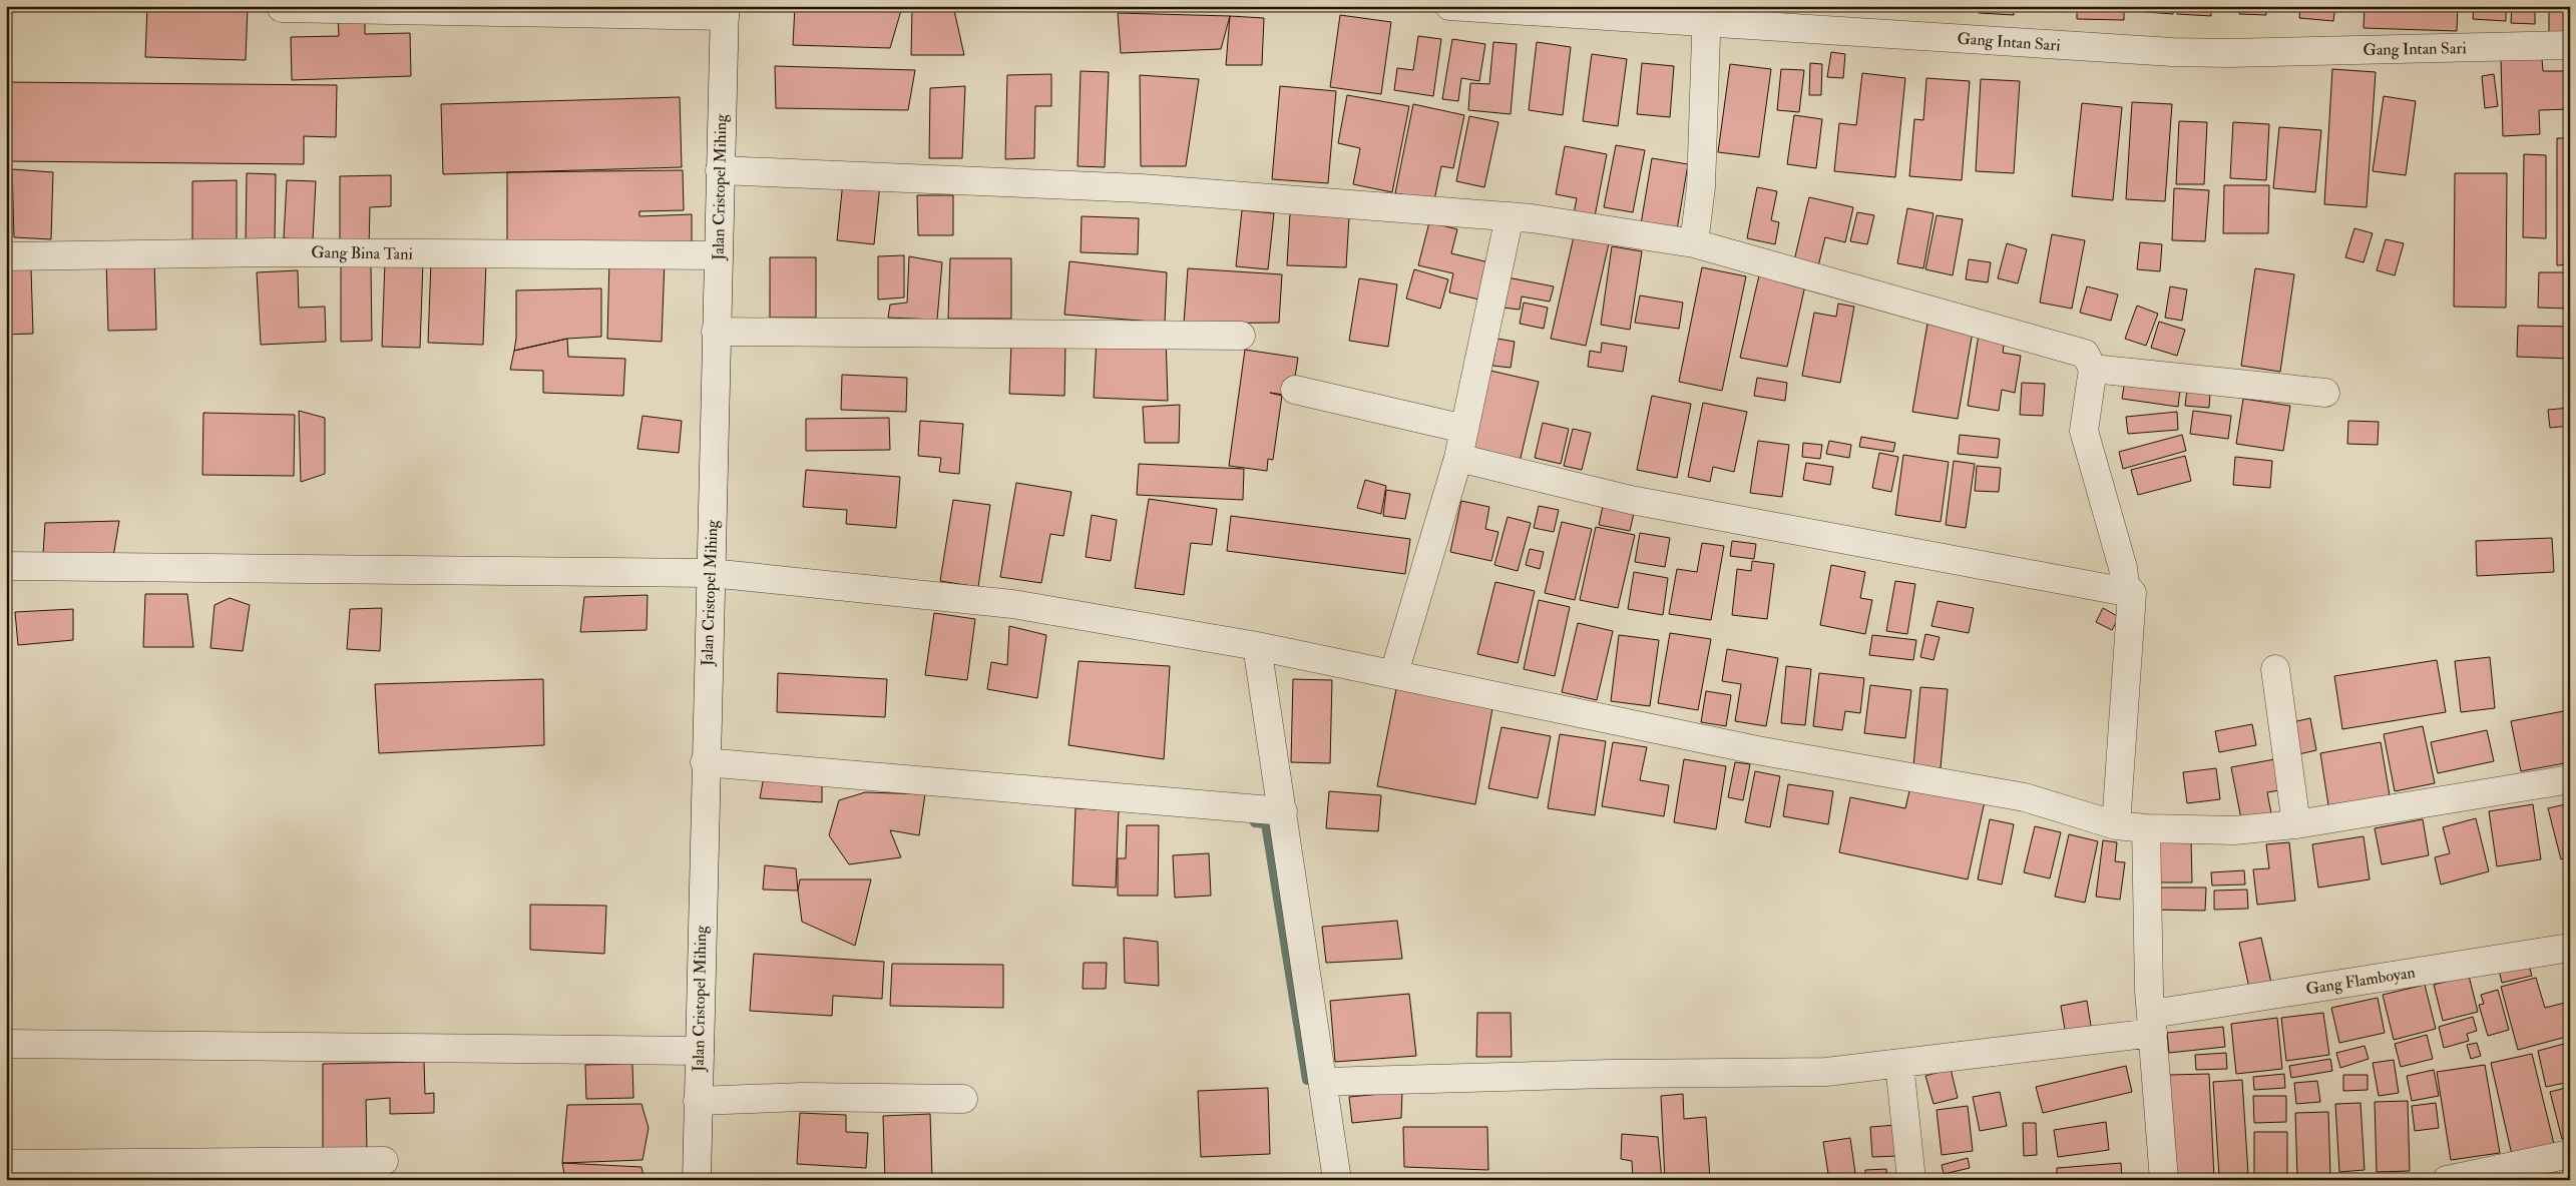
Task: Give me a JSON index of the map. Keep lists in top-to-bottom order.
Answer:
{
  "streets": {
    "street": [
      "Gang Intan Sari",
      "Jalan Cristopel Mihing",
      "Gang Bina Tani",
      "Gang Flamboyan"
    ]
  },
  "crossings": [
    ["Jalan Cristopel Mihing", "Gang Bina Tani"]
  ]
}
